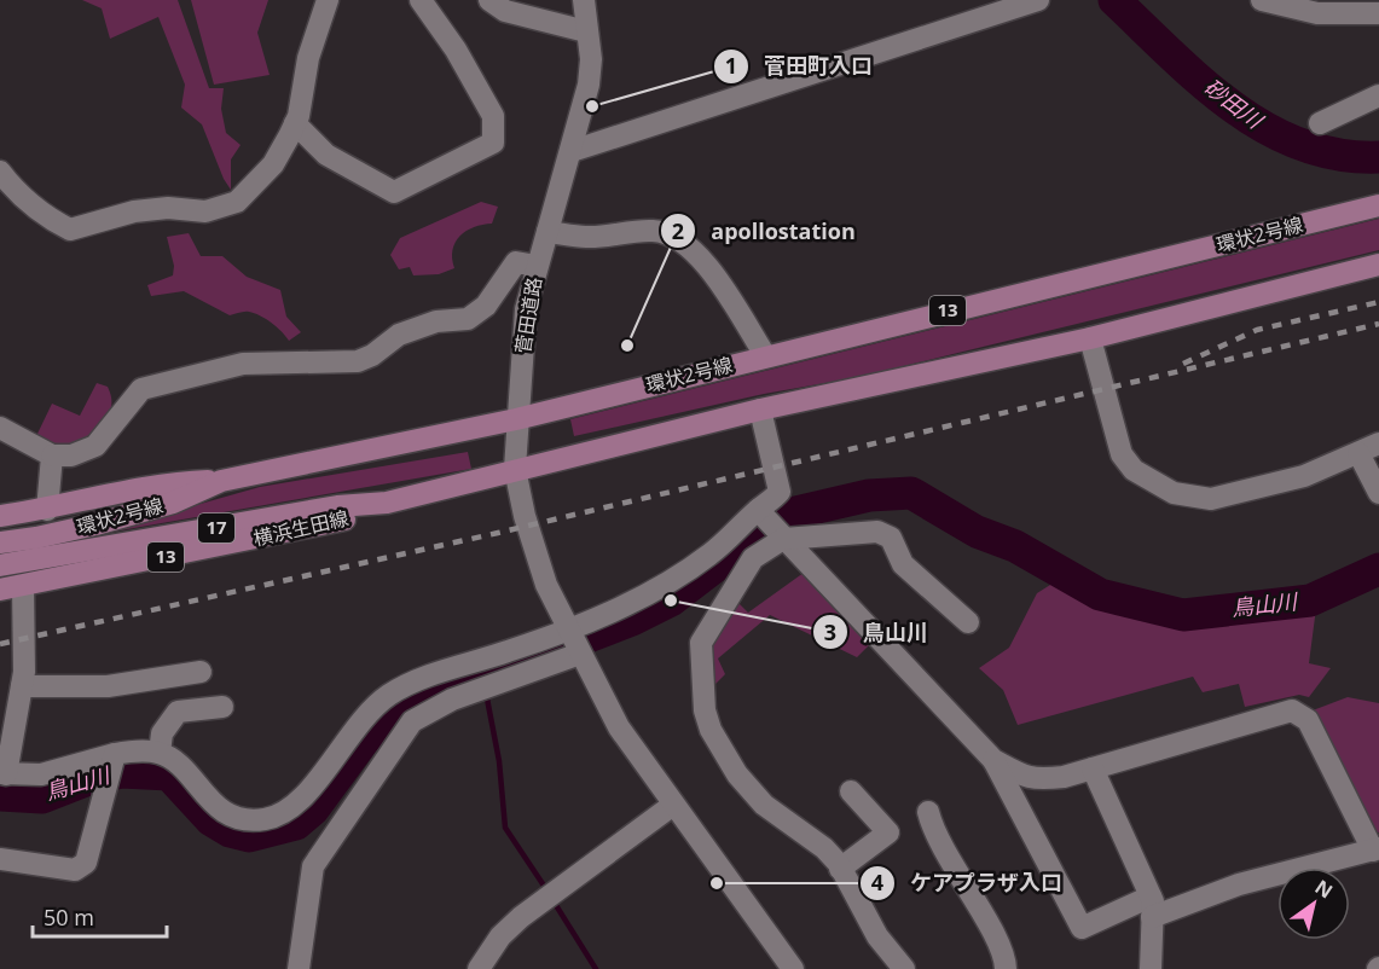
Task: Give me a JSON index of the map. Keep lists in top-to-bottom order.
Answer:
{
  "streets": {
    "main road": [
      "環状2号線",
      "13",
      "17",
      "横浜生田線"
    ],
    "street": ["菅田道路"]
  },
  "crossings": [
    ["環状2号線", "13"],
    ["環状2号線", "菅田道路"],
    ["環状2号線", "横浜生田線"]
  ],
  "water": ["砂田川", "鳥山川"],
  "places": [
    "菅田町入口",
    "apollostation",
    "鳥山川",
    "ケアプラザ入口"
  ],
  "scale_bar": "50 m",
  "north": "top right"
}
